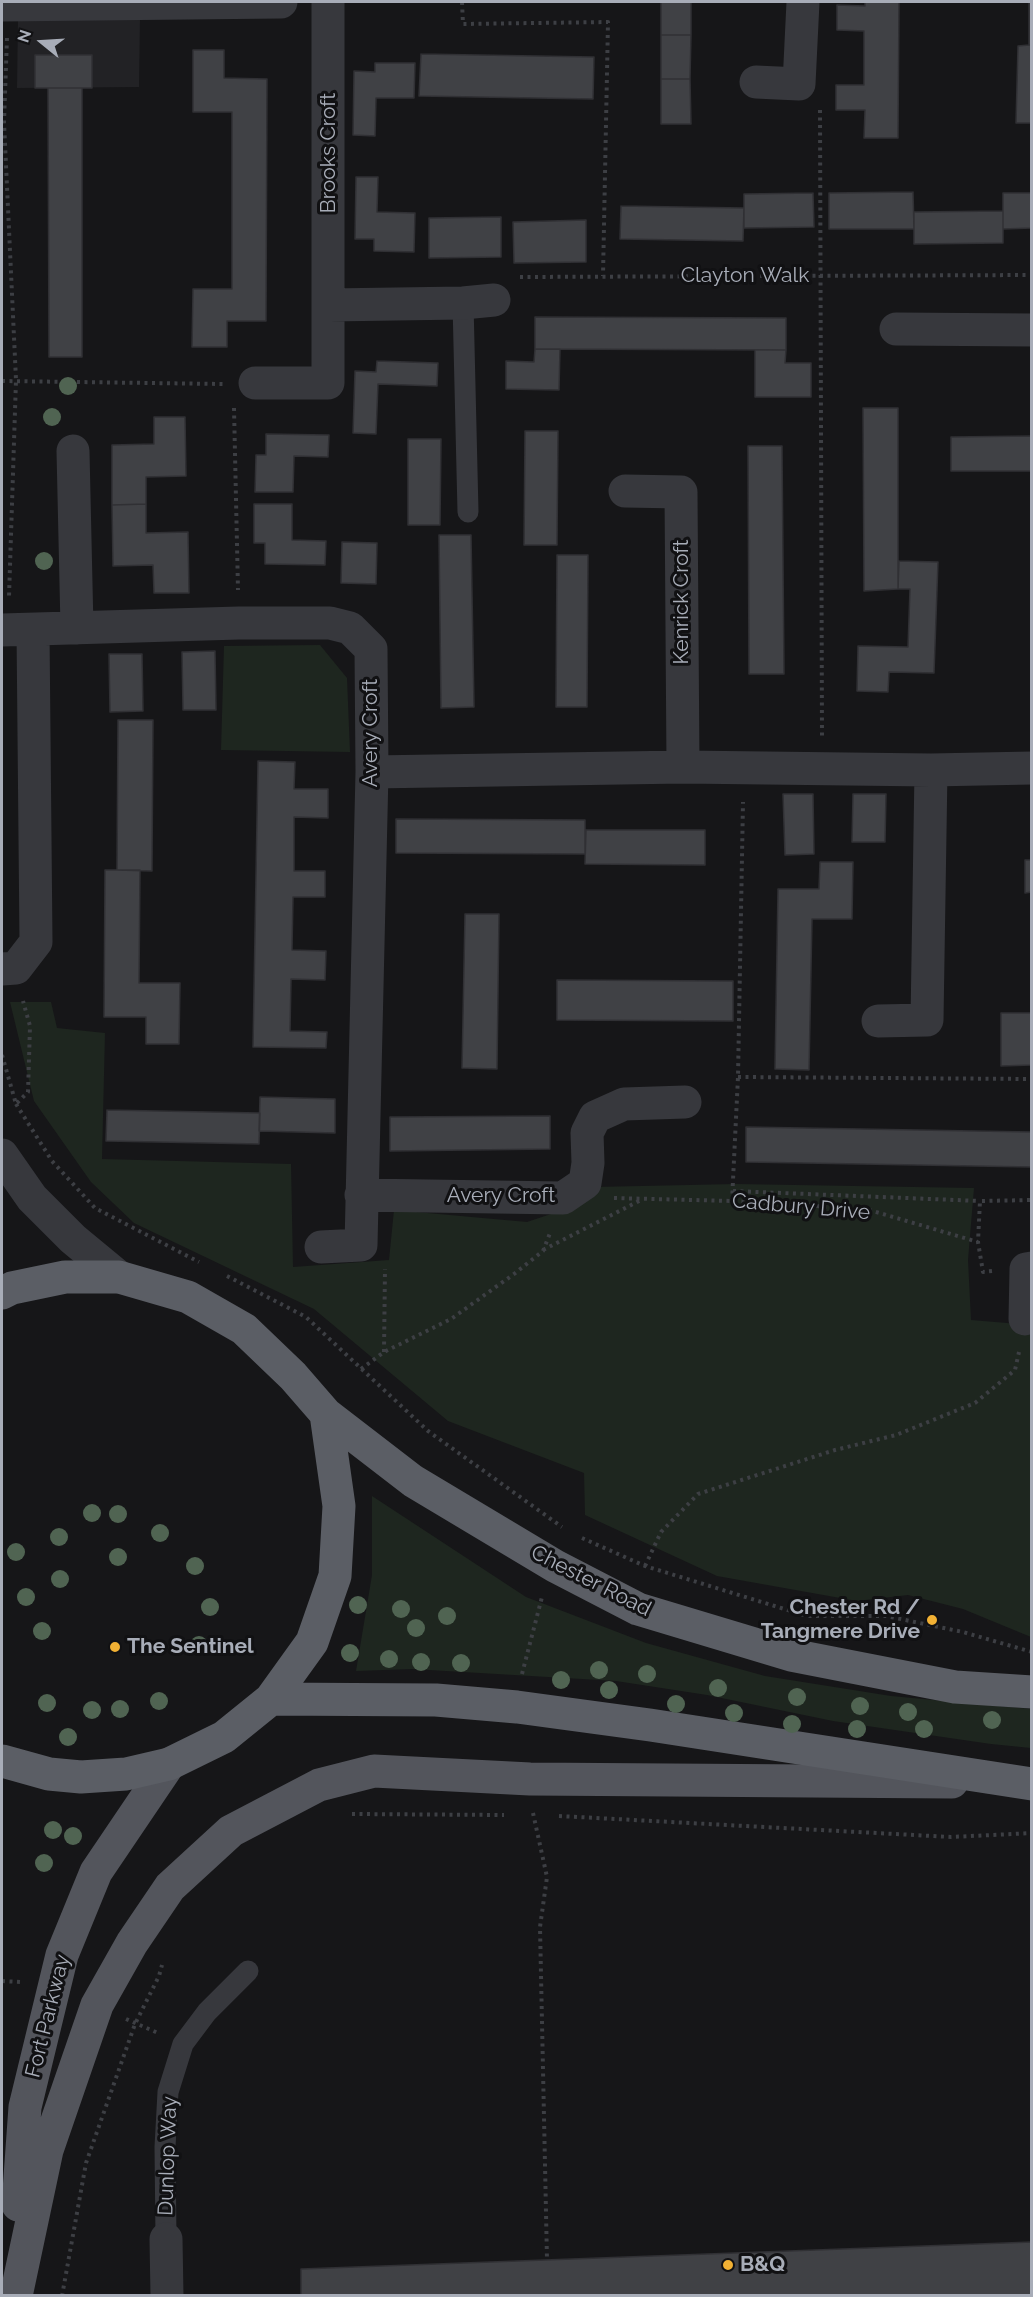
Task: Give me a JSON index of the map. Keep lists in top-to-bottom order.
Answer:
{
  "streets": {
    "highway": ["Chester Road"],
    "main road": ["Fort Parkway"],
    "street": [
      "Brooks Croft",
      "Kenrick Croft",
      "Avery Croft",
      "Dunlop Way"
    ],
    "path": ["Clayton Walk", "Cadbury Drive"]
  },
  "crossings": [
    ["Avery Croft", "Cadbury Drive"]
  ],
  "places": ["Chester Rd / Tangmere Drive", "The Sentinel", "B&Q"],
  "north": "left"
}
